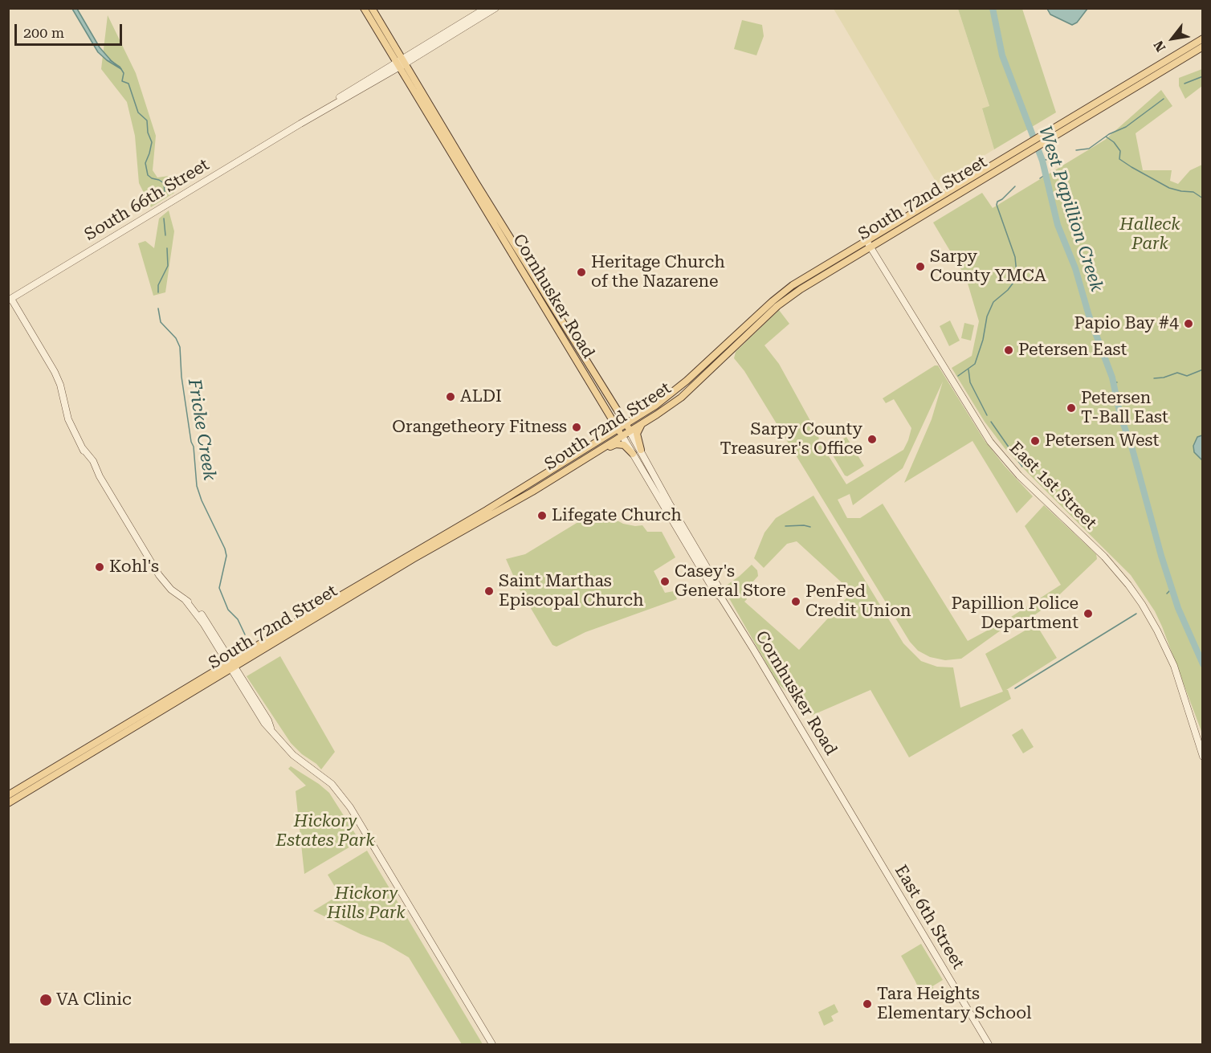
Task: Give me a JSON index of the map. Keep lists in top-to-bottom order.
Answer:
{
  "streets": {
    "main road": ["South 72nd Street", "Cornhusker Road"],
    "street": ["South 66th Street", "East 1st Street", "East 6th Street"]
  },
  "crossings": [
    ["South 72nd Street", "Cornhusker Road"],
    ["South 72nd Street", "East 1st Street"],
    ["South 66th Street", "Cornhusker Road"],
    ["Cornhusker Road", "East 6th Street"]
  ],
  "water": ["West Papillion Creek", "Fricke Creek"],
  "parks": ["Halleck Park", "Hickory Estates Park", "Hickory Hills Park"],
  "places": [
    "Sarpy County YMCA",
    "Heritage Church of the Nazarene",
    "Papio Bay #4",
    "Petersen East",
    "ALDI",
    "Petersen T-Ball East",
    "Orangetheory Fitness",
    "Sarpy County Treasurer's Office",
    "Petersen West",
    "Lifegate Church",
    "Kohl's",
    "Casey's General Store",
    "Saint Marthas Episcopal Church",
    "PenFed Credit Union",
    "Papillion Police Department",
    "VA Clinic",
    "Tara Heights Elementary School"
  ],
  "scale_bar": "200 m",
  "north": "bottom left"
}
